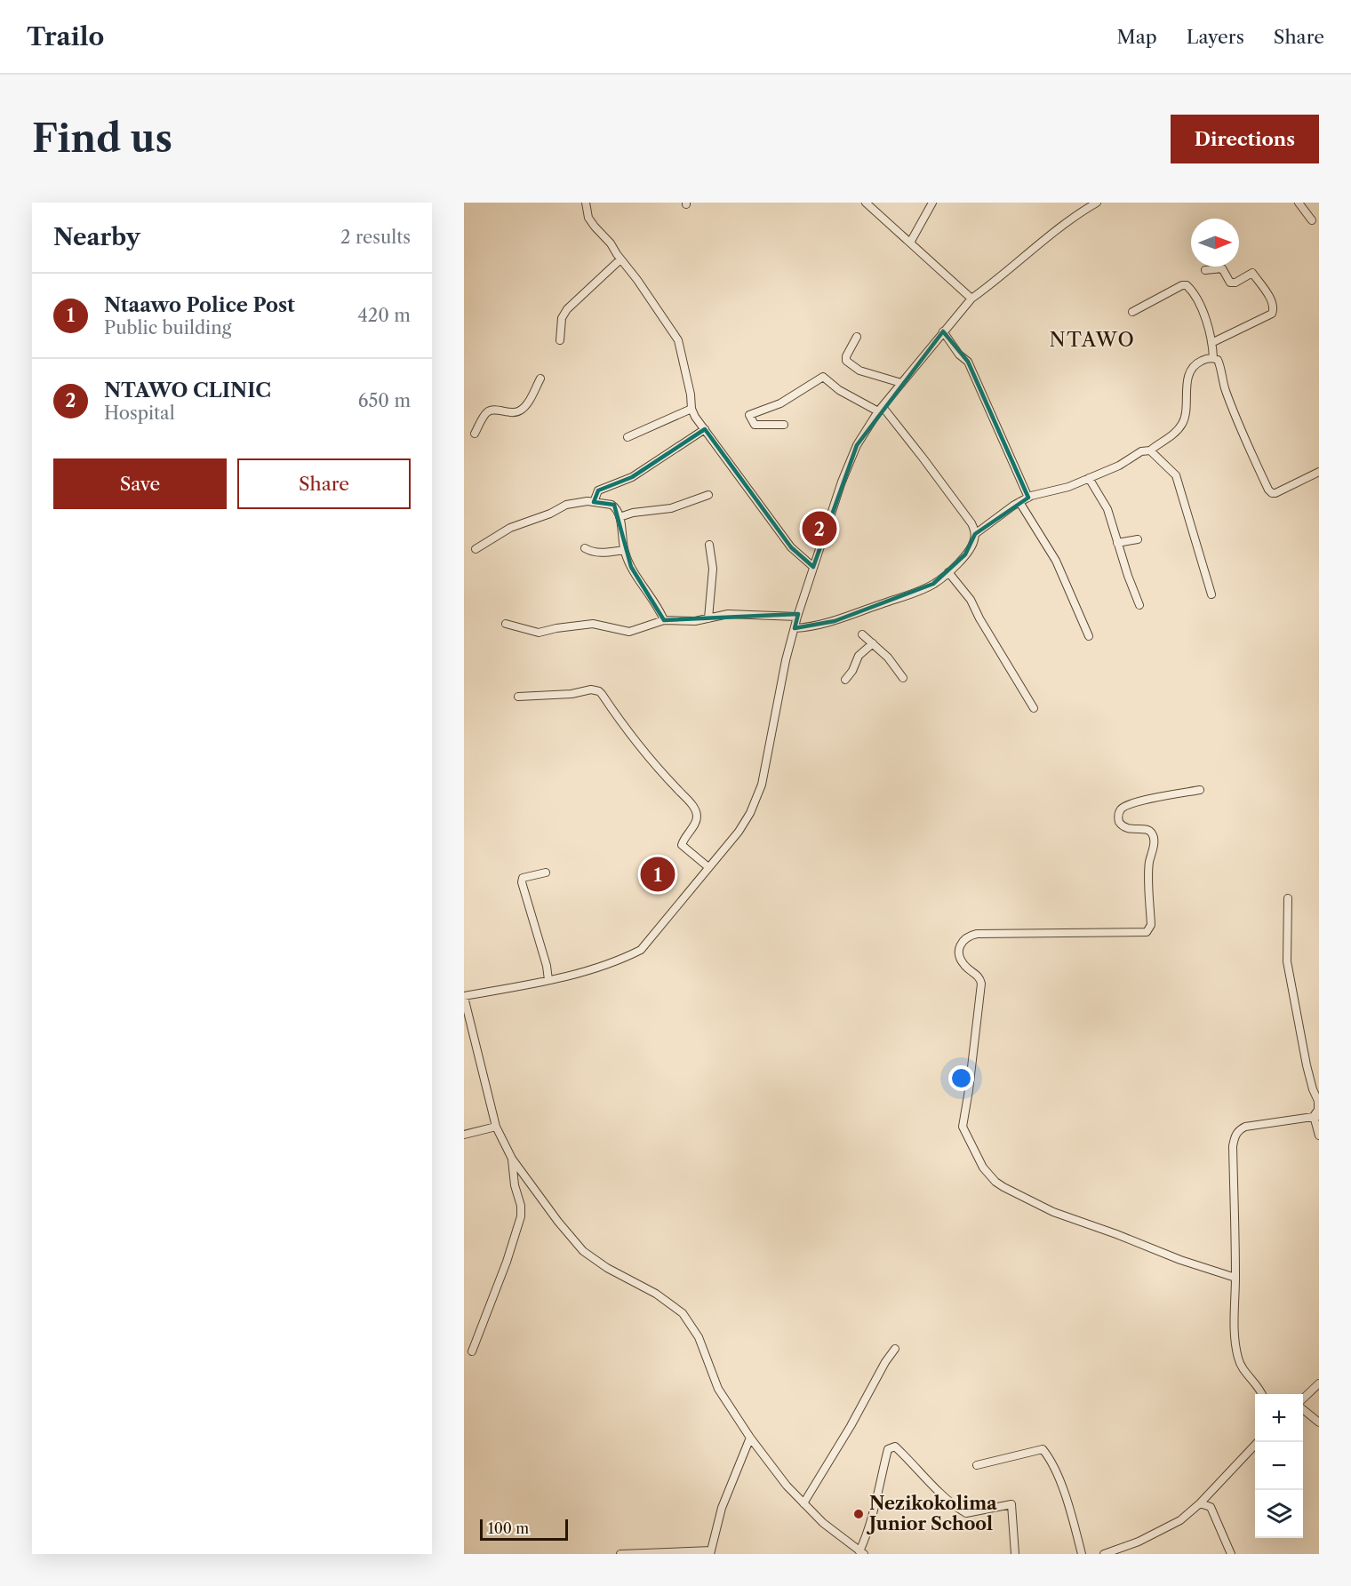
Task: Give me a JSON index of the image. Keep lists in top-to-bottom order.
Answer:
{
  "districts": ["NTAWO"],
  "places": ["Nezikokolima Junior School"],
  "scale_bar": "100 m",
  "north": "right",
  "page": {
    "header": "Trailo",
    "nav": ["Map", "Layers", "Share"],
    "buttons": [
      "Directions",
      ["Save", "Share"]
    ],
    "title": "Find us",
    "heading": ["Nearby", "2 results"],
    "list": [
      {
        "mark": "1",
        "name": "Ntaawo Police Post",
        "note": "Public building",
        "value": "420 m"
      },
      {
        "mark": "2",
        "name": "NTAWO CLINIC",
        "note": "Hospital",
        "value": "650 m"
      }
    ],
    "pins": ["2", "1"],
    "map_buttons": ["+", "−"],
    "scale": "100 m"
  }
}
